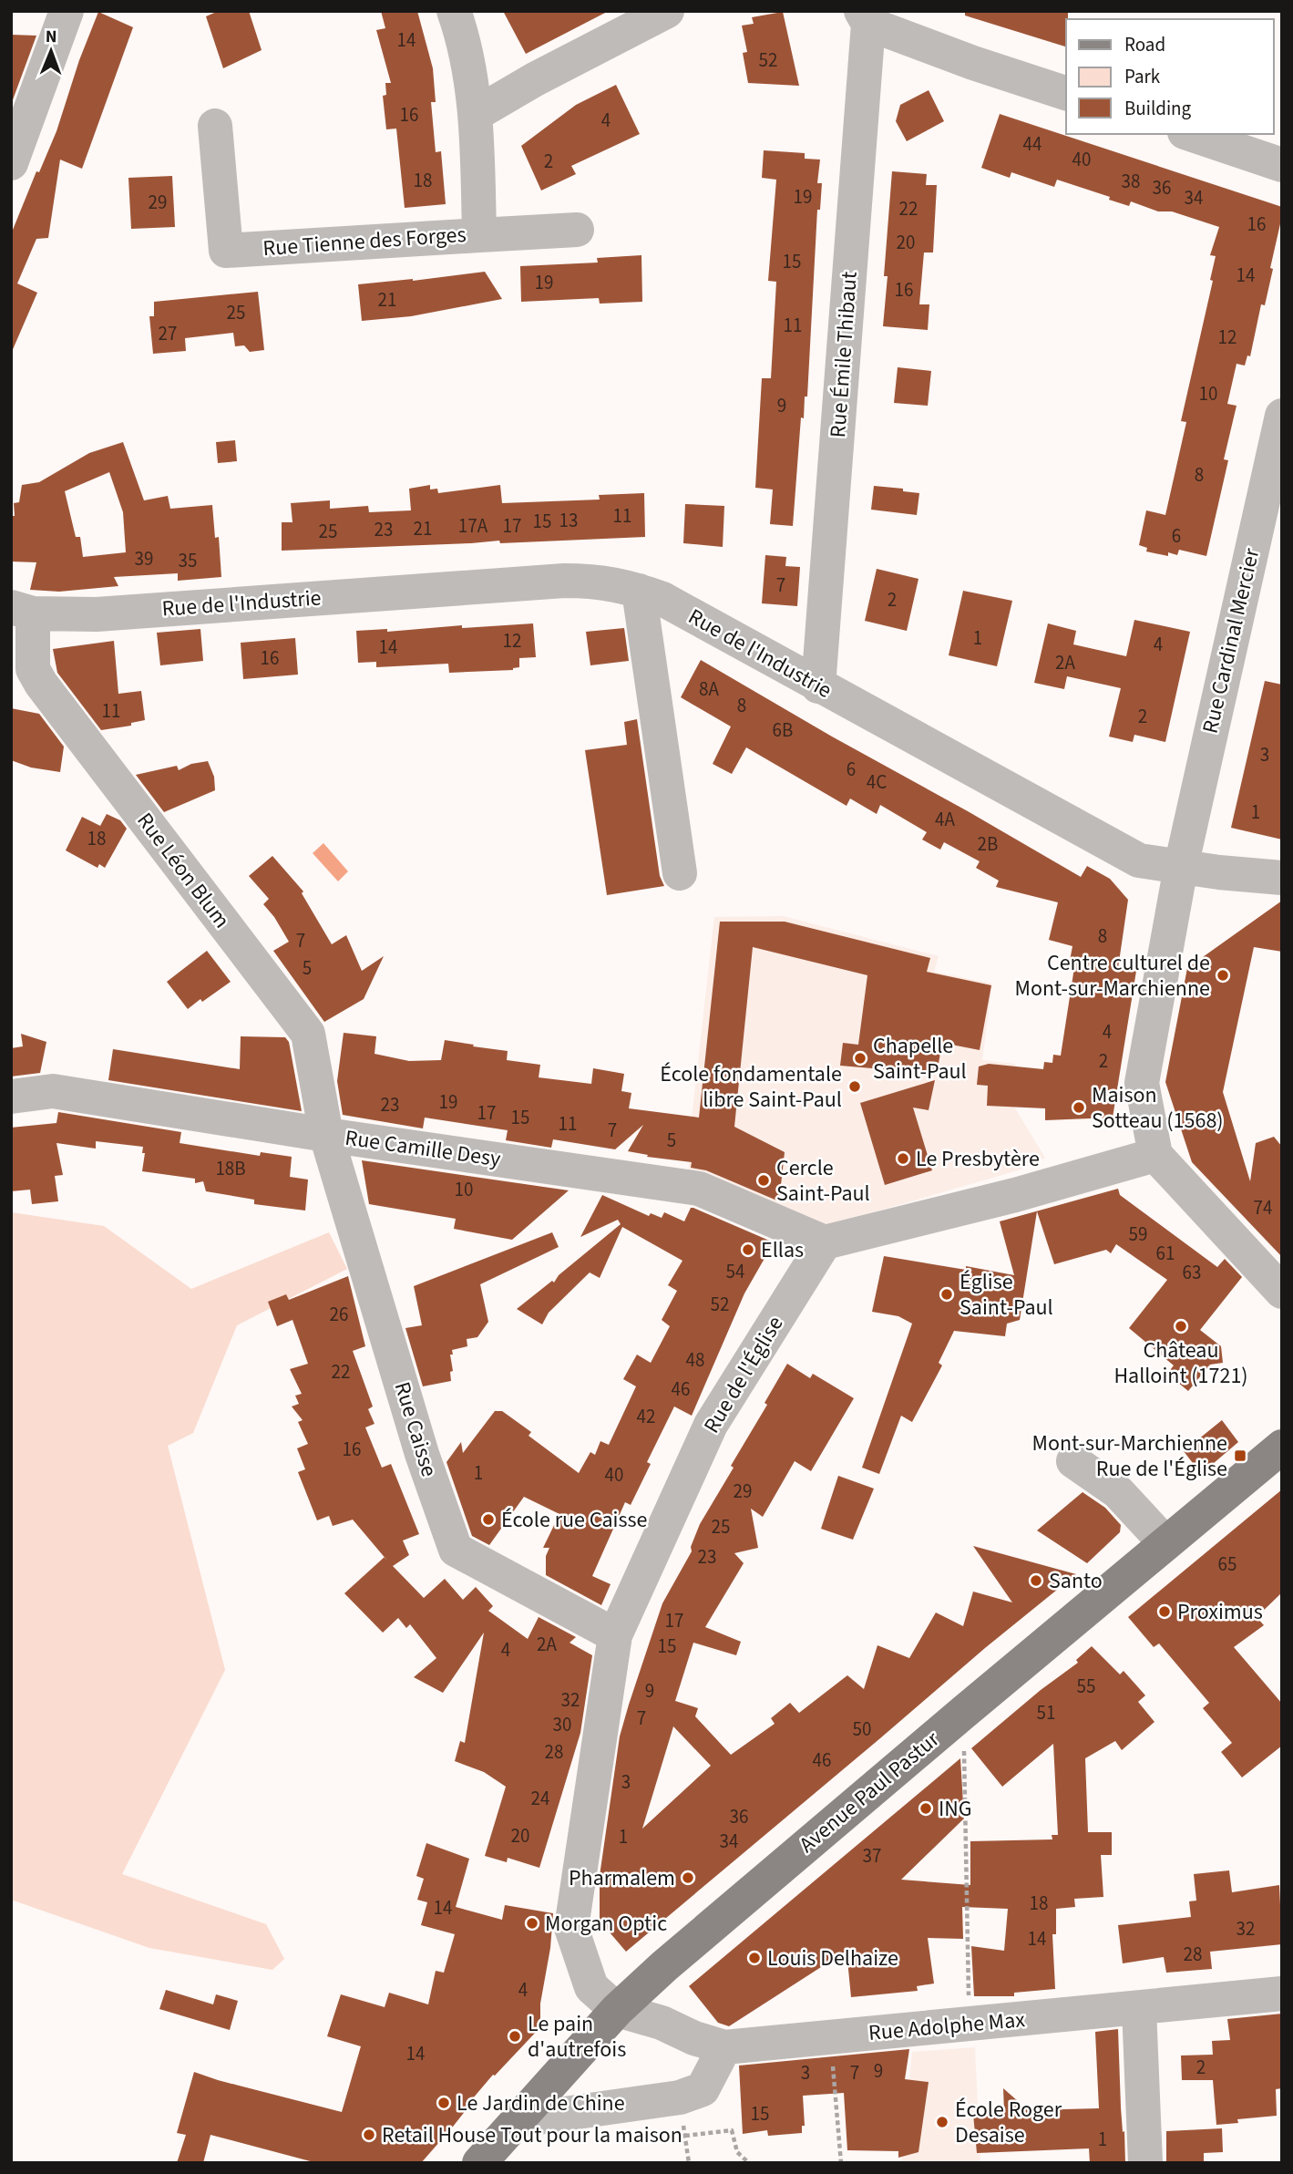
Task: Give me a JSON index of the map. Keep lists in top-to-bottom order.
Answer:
{
  "streets": {
    "main road": ["Avenue Paul Pastur"],
    "street": [
      "Rue Tienne des Forges",
      "Rue Émile Thibaut",
      "Rue de l'Industrie",
      "Rue Cardinal Mercier",
      "Rue Léon Blum",
      "Rue Camille Desy",
      "Rue de l'Église",
      "Rue Caisse",
      "Rue Adolphe Max"
    ]
  },
  "crossings": [
    ["Rue Émile Thibaut", "Rue de l'Industrie"],
    ["Rue de l'Industrie", "Rue Cardinal Mercier"],
    ["Rue de l'Industrie", "Rue Léon Blum"],
    ["Rue Léon Blum", "Rue Camille Desy"],
    ["Rue Léon Blum", "Rue Caisse"],
    ["Rue Camille Desy", "Rue de l'Église"],
    ["Rue Camille Desy", "Rue Caisse"],
    ["Rue de l'Église", "Rue Caisse"],
    ["Rue de l'Église", "Avenue Paul Pastur"],
    ["Rue de l'Église", "Rue Adolphe Max"],
    ["Avenue Paul Pastur", "Rue Adolphe Max"]
  ],
  "places": {
    "other": [
      "Centre culturel de Mont-sur-Marchienne",
      "Chapelle Saint-Paul",
      "École fondamentale libre Saint-Paul",
      "Maison Sotteau (1568)",
      "Le Presbytère",
      "Cercle Saint-Paul",
      "Ellas",
      "Église Saint-Paul",
      "Château Halloint (1721)",
      "École rue Caisse",
      "Santo",
      "Proximus",
      "ING",
      "Pharmalem",
      "Morgan Optic",
      "Louis Delhaize",
      "Le pain d'autrefois",
      "Le Jardin de Chine",
      "École Roger Desaise",
      "Retail House Tout pour la maison"
    ],
    "transit": ["Mont-sur-Marchienne Rue de l'Église"]
  },
  "house_numbers": [
    "14",
    "52",
    "16",
    "4",
    "44",
    "40",
    "2",
    "18",
    "38",
    "36",
    "19",
    "34",
    "29",
    "22",
    "16",
    "20",
    "15",
    "14",
    "19",
    "16",
    "21",
    "25",
    "11",
    "27",
    "12",
    "10",
    "9",
    "8",
    "11",
    "13",
    "15",
    "17A",
    "17",
    "21",
    "23",
    "25",
    "6",
    "39",
    "35",
    "7",
    "2",
    "1",
    "12",
    "4",
    "14",
    "16",
    "2A",
    "8A",
    "8",
    "11",
    "2",
    "6B",
    "3",
    "6",
    "4C",
    "1",
    "4A",
    "18",
    "2B",
    "8",
    "7",
    "5",
    "4",
    "2",
    "19",
    "23",
    "17",
    "15",
    "11",
    "7",
    "5",
    "18B",
    "10",
    "74",
    "59",
    "61",
    "54",
    "63",
    "52",
    "26",
    "48",
    "22",
    "46",
    "42",
    "16",
    "1",
    "40",
    "29",
    "25",
    "23",
    "65",
    "17",
    "2A",
    "15",
    "4",
    "55",
    "9",
    "32",
    "51",
    "7",
    "30",
    "50",
    "28",
    "46",
    "3",
    "24",
    "36",
    "20",
    "1",
    "34",
    "37",
    "18",
    "14",
    "32",
    "14",
    "28",
    "4",
    "14",
    "2",
    "9",
    "3",
    "7",
    "15",
    "1"
  ],
  "legend": ["Road", "Park", "Building"],
  "north": "top"
}
